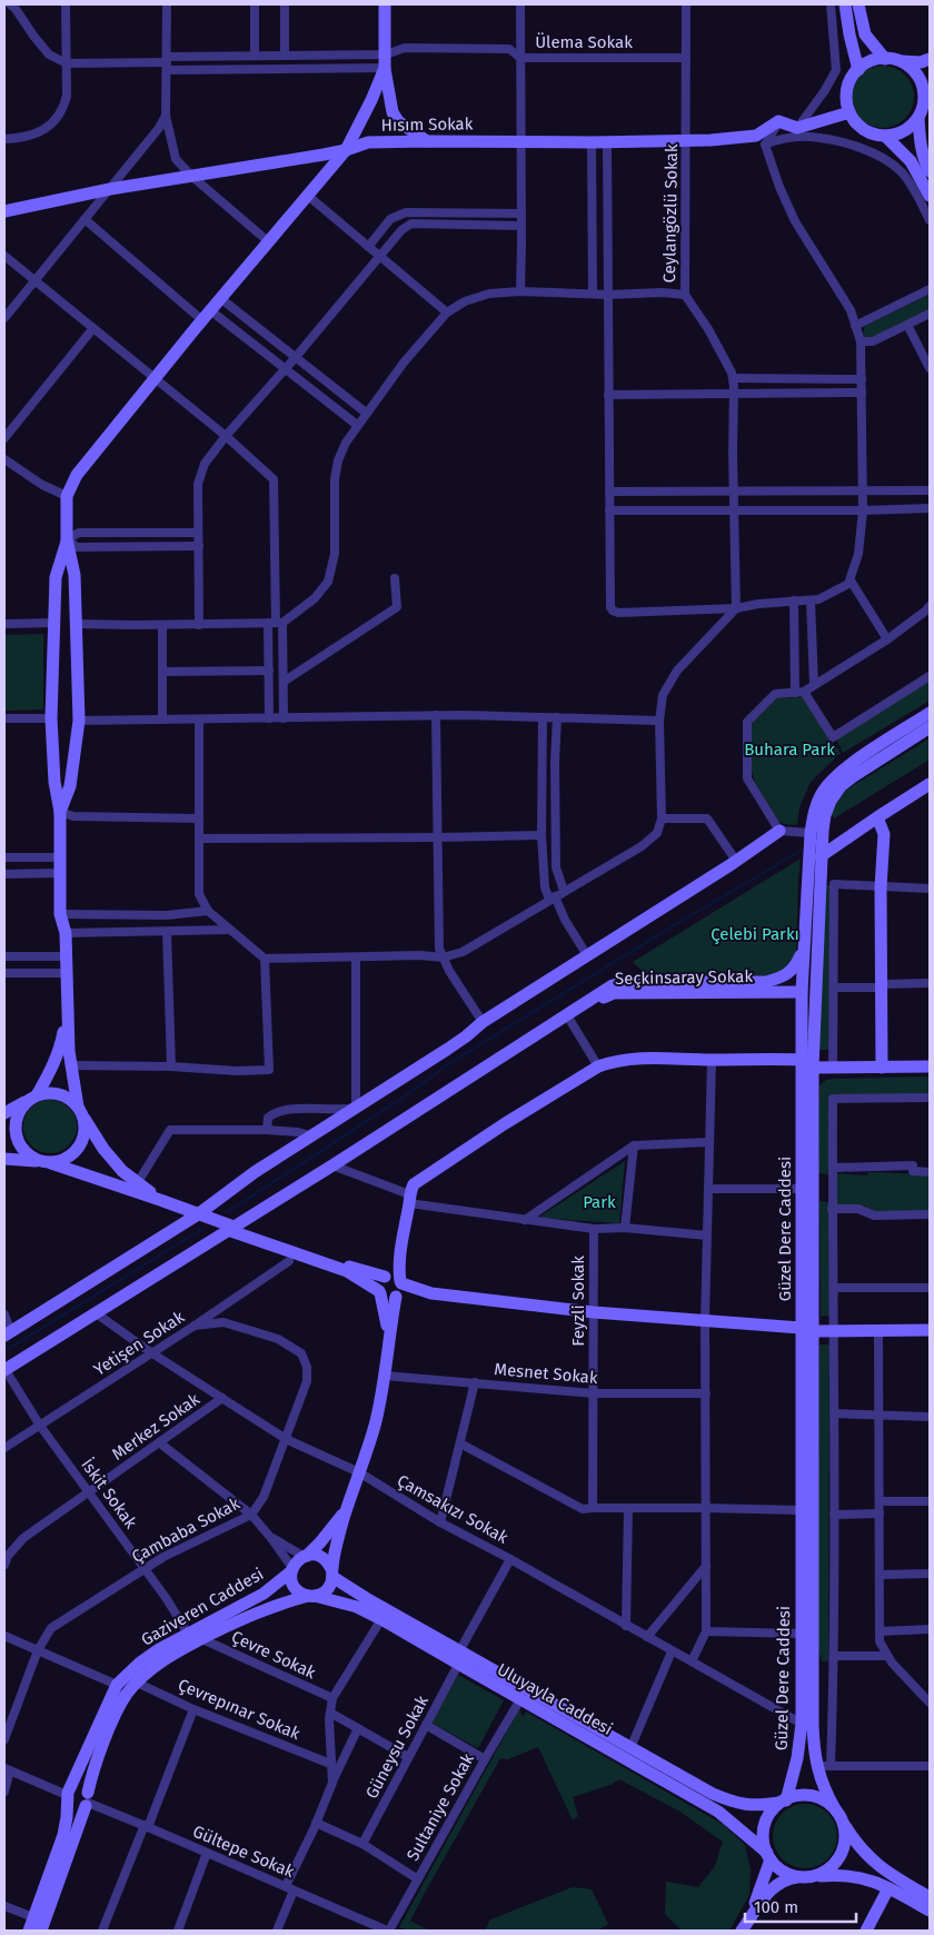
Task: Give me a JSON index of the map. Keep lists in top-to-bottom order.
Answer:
{
  "streets": {
    "street": [
      "Ülema Sokak",
      "Hısım Sokak",
      "Ceylangözlü Sokak",
      "Seçkinsaray Sokak",
      "Güzel Dere Caddesi",
      "Feyzli Sokak",
      "Yetişen Sokak",
      "Mesnet Sokak",
      "Merkez Sokak",
      "İskit Sokak",
      "Çamsakızı Sokak",
      "Çambaba Sokak",
      "Gaziveren Caddesi",
      "Çevre Sokak",
      "Uluyayla Caddesi",
      "Çevrepınar Sokak",
      "Güneysu Sokak",
      "Sultaniye Sokak",
      "Gültepe Sokak"
    ]
  },
  "crossings": [
    ["Ülema Sokak", "Ceylangözlü Sokak"],
    ["Hısım Sokak", "Ceylangözlü Sokak"],
    ["Seçkinsaray Sokak", "Güzel Dere Caddesi"],
    ["Güzel Dere Caddesi", "Çamsakızı Sokak"],
    ["Güzel Dere Caddesi", "Uluyayla Caddesi"],
    ["Feyzli Sokak", "Mesnet Sokak"],
    ["Yetişen Sokak", "İskit Sokak"],
    ["Yetişen Sokak", "Çamsakızı Sokak"],
    ["Yetişen Sokak", "Çambaba Sokak"],
    ["Merkez Sokak", "İskit Sokak"],
    ["Merkez Sokak", "Çamsakızı Sokak"],
    ["İskit Sokak", "Çambaba Sokak"],
    ["İskit Sokak", "Gaziveren Caddesi"],
    ["Çamsakızı Sokak", "Çambaba Sokak"],
    ["Gaziveren Caddesi", "Çevre Sokak"],
    ["Gaziveren Caddesi", "Uluyayla Caddesi"],
    ["Gaziveren Caddesi", "Çevrepınar Sokak"],
    ["Gaziveren Caddesi", "Gültepe Sokak"],
    ["Uluyayla Caddesi", "Güneysu Sokak"],
    ["Uluyayla Caddesi", "Sultaniye Sokak"],
    ["Sultaniye Sokak", "Gültepe Sokak"]
  ],
  "parks": ["Buhara Park", "Çelebi Parkı", "Park"],
  "scale_bar": "100 m"
}
